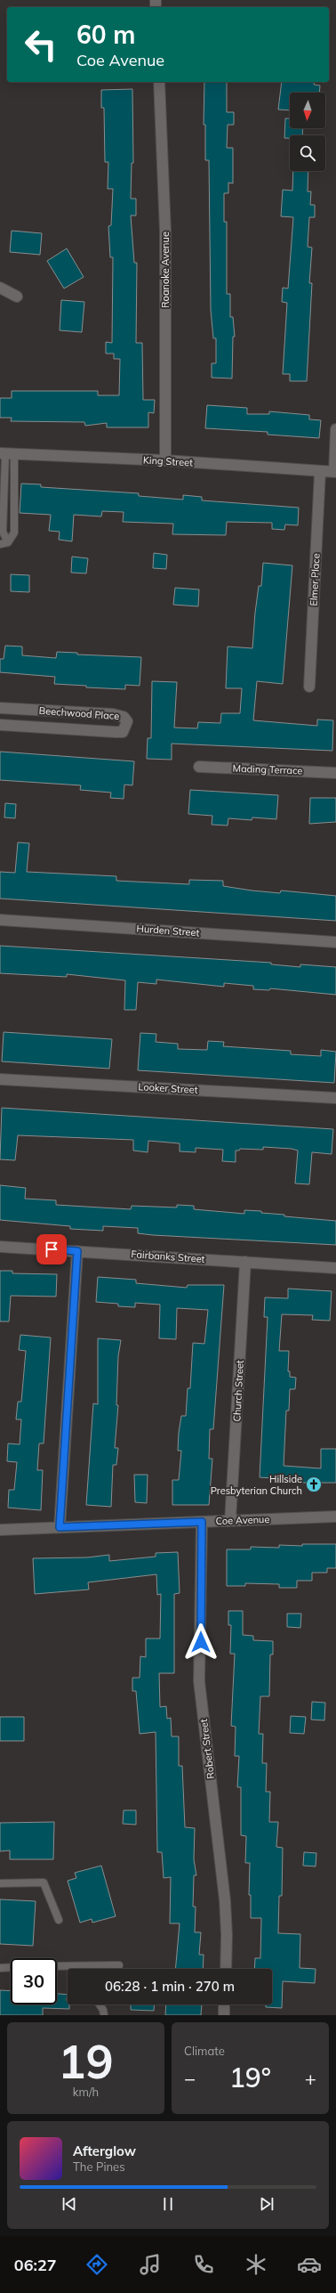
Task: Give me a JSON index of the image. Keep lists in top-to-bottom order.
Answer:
{
  "streets": {
    "street": [
      "Roanoke Avenue",
      "King Street",
      "Elmer Place",
      "Beechwood Place",
      "Mading Terrace",
      "Hurden Street",
      "Looker Street",
      "Fairbanks Street",
      "Church Street",
      "Coe Avenue",
      "Robert Street"
    ]
  },
  "crossings": [
    ["Roanoke Avenue", "King Street"],
    ["King Street", "Elmer Place"],
    ["Fairbanks Street", "Church Street"],
    ["Church Street", "Coe Avenue"],
    ["Coe Avenue", "Robert Street"]
  ],
  "places": {
    "church": ["Hillside Presbyterian Church"]
  },
  "north": "bottom",
  "page": {
    "turn": ["60 m", "Coe Avenue"],
    "limit": "30",
    "trip": "06:28 · 1 min · 270 m",
    "tile": [
      ["19", "km/h"],
      "Climate"
    ],
    "heat": ["−", "19°", "+"],
    "song": ["Afterglow", "The Pines"],
    "tabs": "06:27"
  }
}
